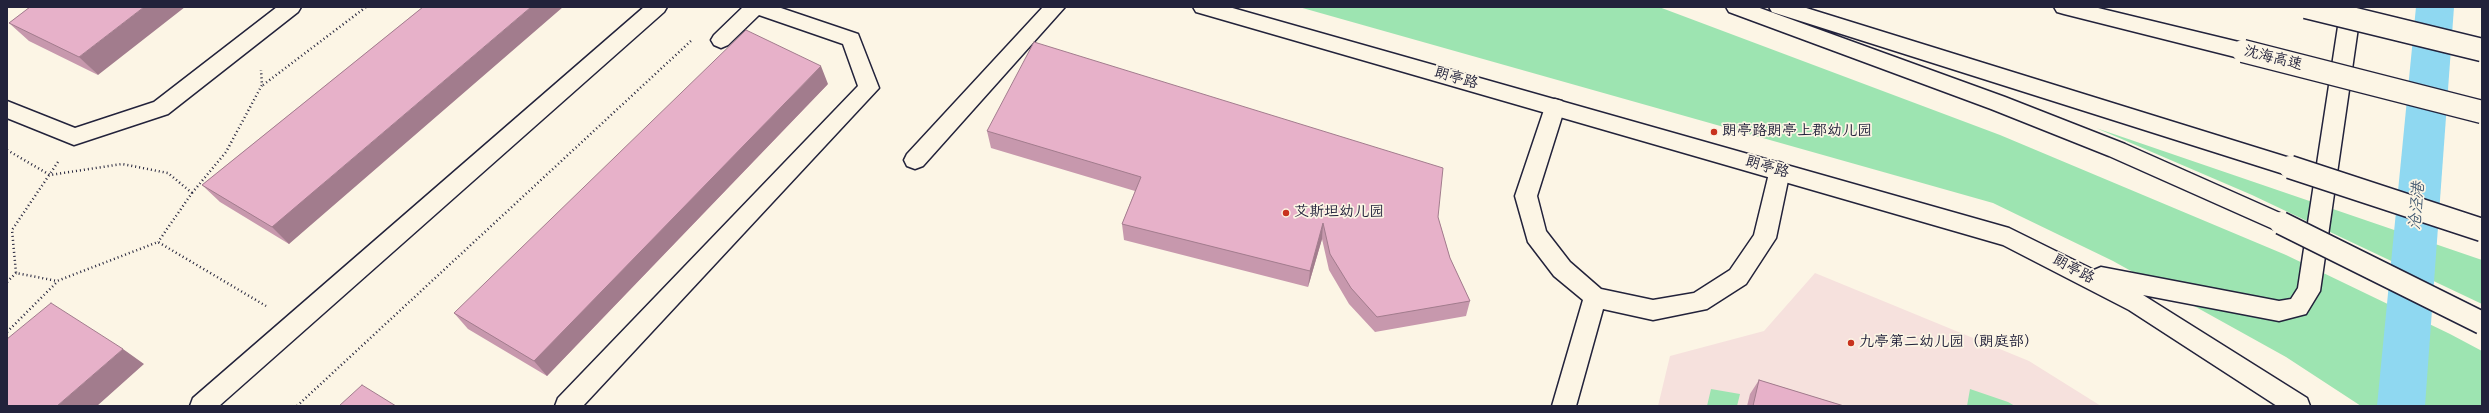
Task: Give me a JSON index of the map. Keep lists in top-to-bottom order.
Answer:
{
  "streets": {
    "main road": ["沈海高速", "朗亭路"]
  },
  "water": ["沧泾港"],
  "places": ["朗亭路朗亭上郡幼儿园", "艾斯坦幼儿园", "九亭第二幼儿园（朗庭部）"]
}
